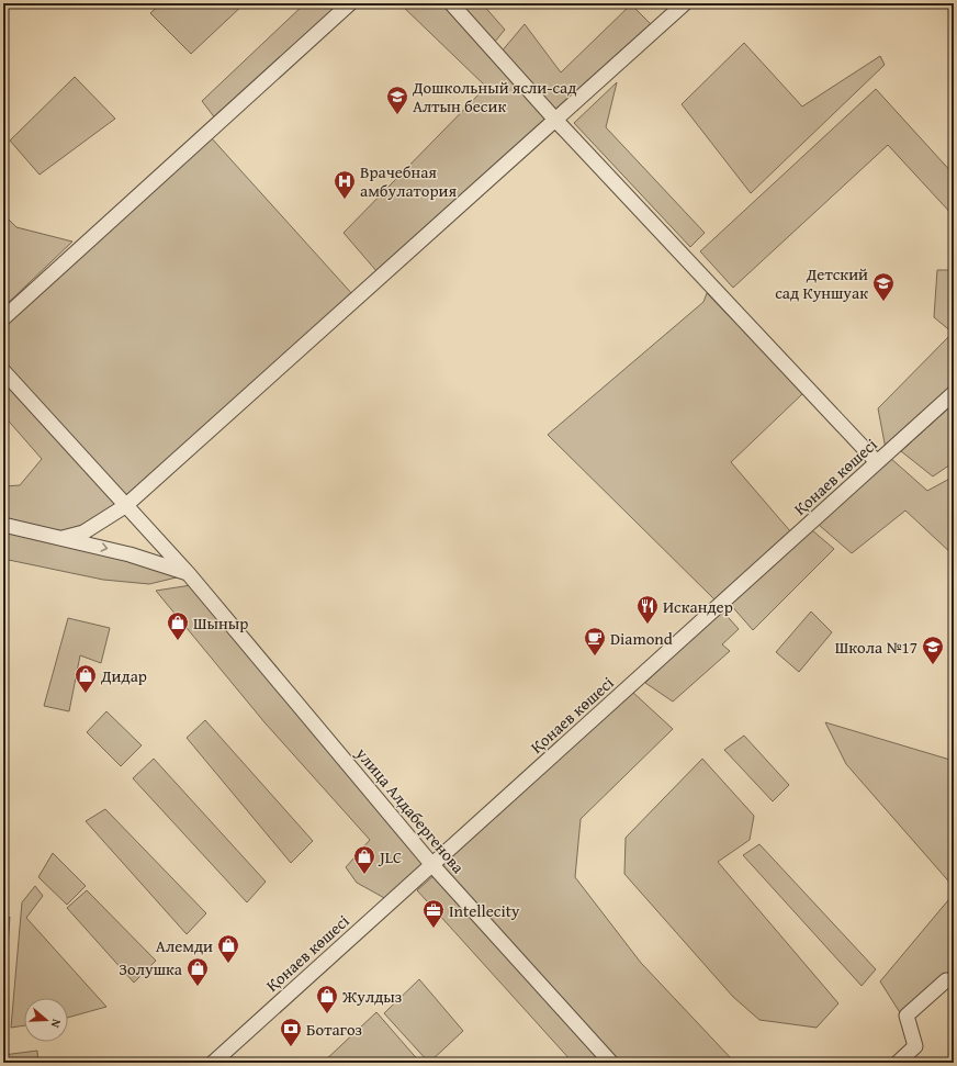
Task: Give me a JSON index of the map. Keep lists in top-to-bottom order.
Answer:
{
  "streets": {
    "street": ["Қонаев көшесі", "улица Алдабергенова"]
  },
  "crossings": [
    ["Қонаев көшесі", "улица Алдабергенова"]
  ],
  "places": {
    "school or university": ["Дошкольный ясли-сад Алтын бесик", "Детский сад Куншуак", "Школа №17"],
    "hospital": ["Врачебная амбулатория"],
    "restaurant": ["Искандер"],
    "shop": [
      "Шыныр",
      "Дидар",
      "JLC",
      "Алемди",
      "Золушка",
      "Жулдыз"
    ],
    "cafe": ["Diamond"],
    "office": ["Intellecity"],
    "bank": ["Ботагоз"]
  },
  "north": "right"
}
